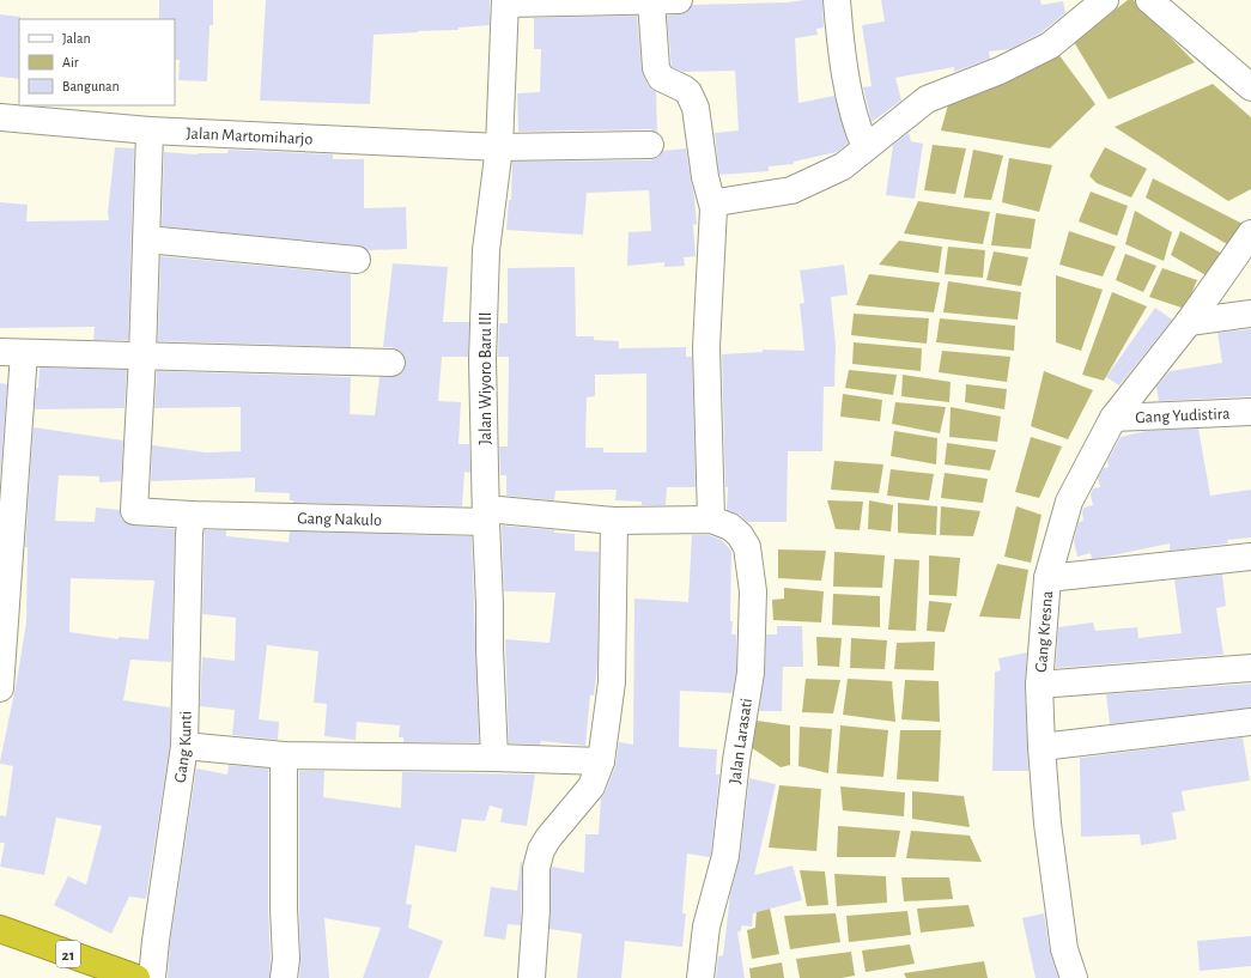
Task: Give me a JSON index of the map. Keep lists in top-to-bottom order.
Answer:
{
  "streets": {
    "highway": ["21"],
    "street": [
      "Jalan Martomiharjo",
      "Jalan Wiyoro Baru III",
      "Gang Yudistira",
      "Gang Nakulo",
      "Gang Kresna",
      "Jalan Larasati",
      "Gang Kunti"
    ]
  },
  "crossings": [
    ["Jalan Martomiharjo", "Jalan Wiyoro Baru III"],
    ["Jalan Wiyoro Baru III", "Gang Nakulo"],
    ["Gang Yudistira", "Gang Kresna"],
    ["Gang Nakulo", "Jalan Larasati"],
    ["Gang Nakulo", "Gang Kunti"]
  ],
  "legend": ["Jalan", "Air", "Bangunan"]
}
